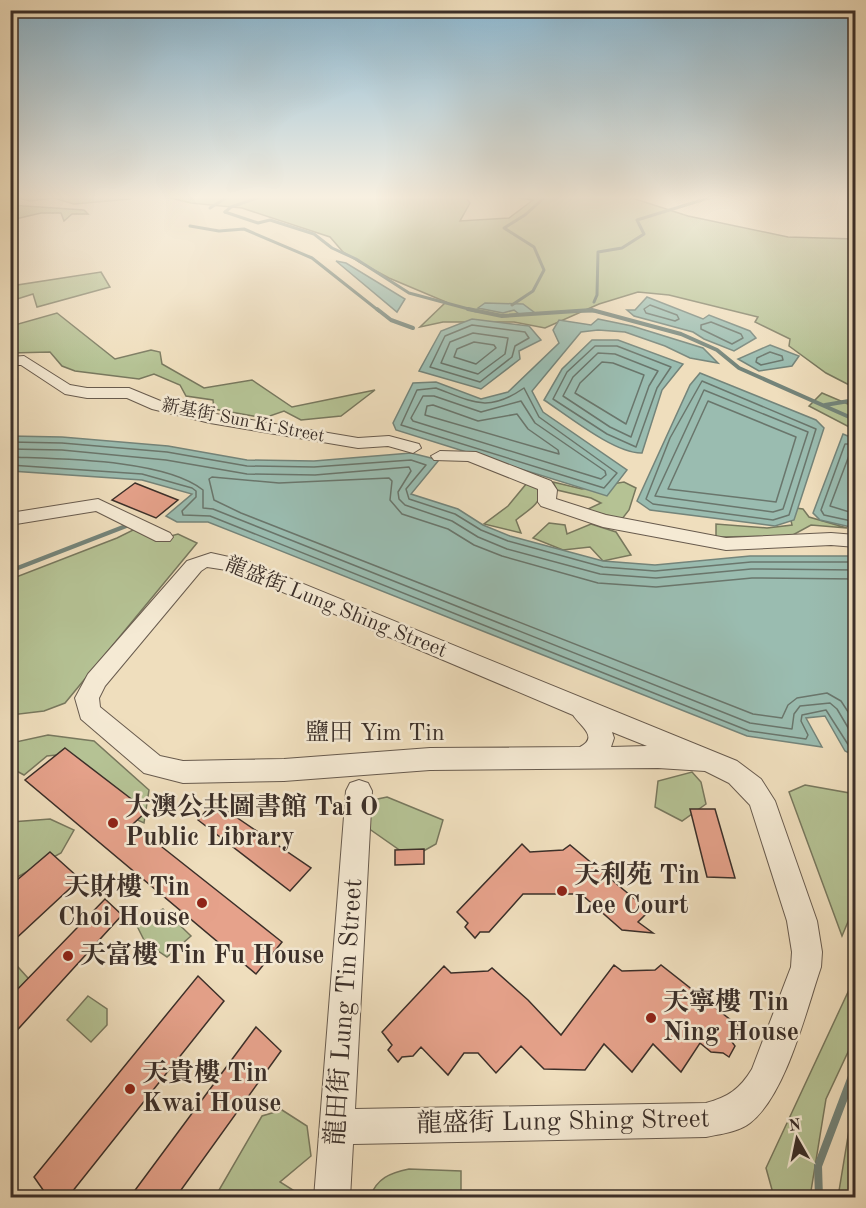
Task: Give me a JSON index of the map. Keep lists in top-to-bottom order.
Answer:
{
  "streets": {
    "street": ["新基街 Sun Ki Street", "龍盛街 Lung Shing Street", "龍田街 Lung Tin Street"]
  },
  "crossings": [
    ["龍盛街 Lung Shing Street", "龍田街 Lung Tin Street"]
  ],
  "districts": ["鹽田 Yim Tin"],
  "places": [
    "大澳公共圖書館 Tai O Public Library",
    "天利苑 Tin Lee Court",
    "天財樓 Tin Choi House",
    "天富樓 Tin Fu House",
    "天寧樓 Tin Ning House",
    "天貴樓 Tin Kwai House"
  ],
  "north": "top"
}
